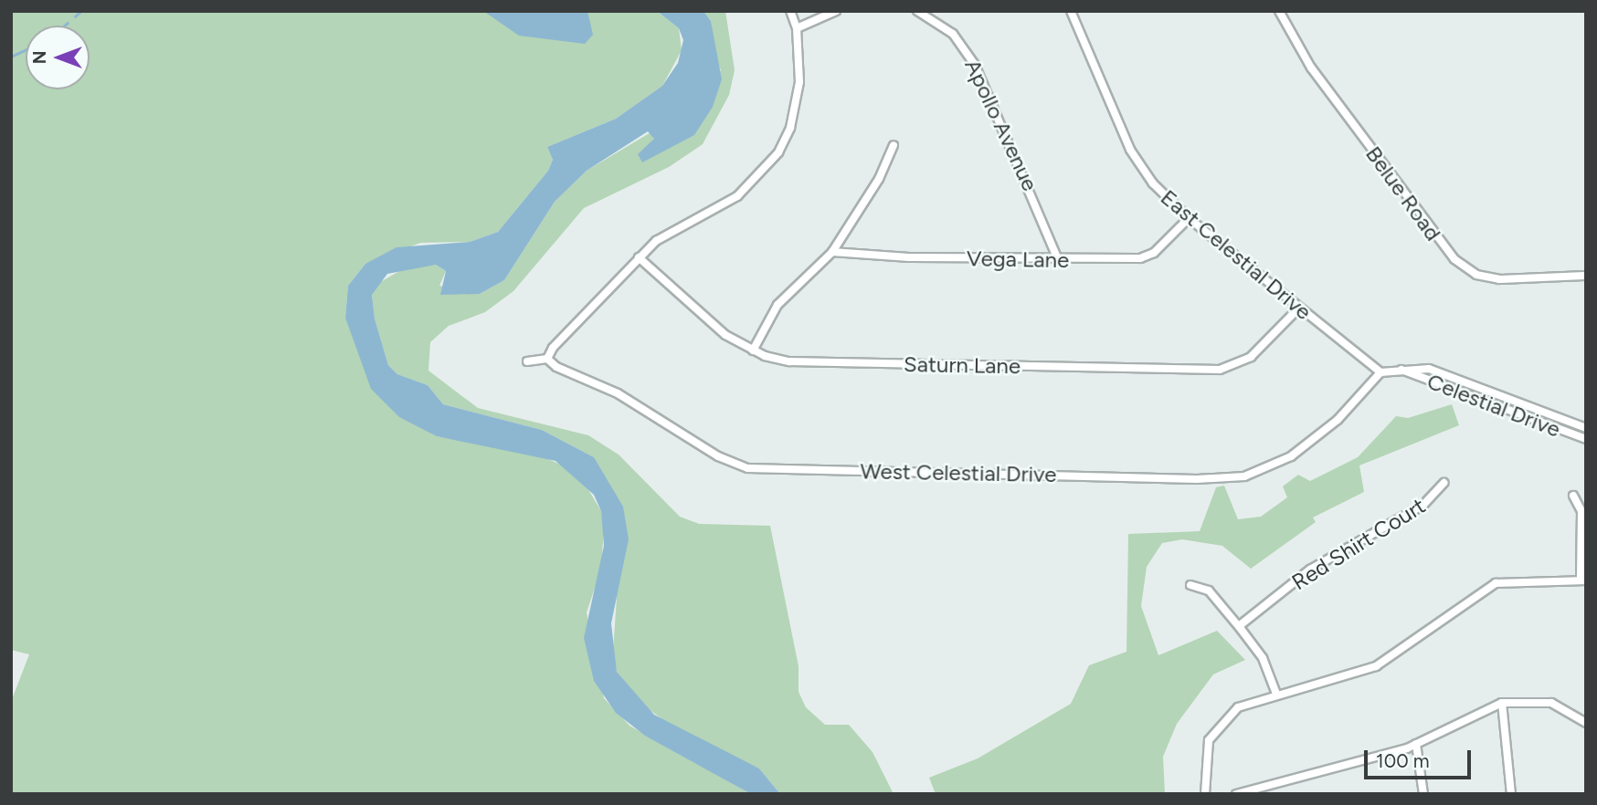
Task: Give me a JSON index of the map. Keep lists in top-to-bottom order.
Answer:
{
  "streets": {
    "street": [
      "Apollo Avenue",
      "Belue Road",
      "East Celestial Drive",
      "Vega Lane",
      "Saturn Lane",
      "Celestial Drive",
      "West Celestial Drive",
      "Red Shirt Court"
    ]
  },
  "crossings": [
    ["Apollo Avenue", "Vega Lane"],
    ["East Celestial Drive", "Vega Lane"],
    ["East Celestial Drive", "Saturn Lane"],
    ["East Celestial Drive", "Celestial Drive"],
    ["East Celestial Drive", "West Celestial Drive"],
    ["Celestial Drive", "West Celestial Drive"]
  ],
  "scale_bar": "100 m",
  "north": "left"
}
